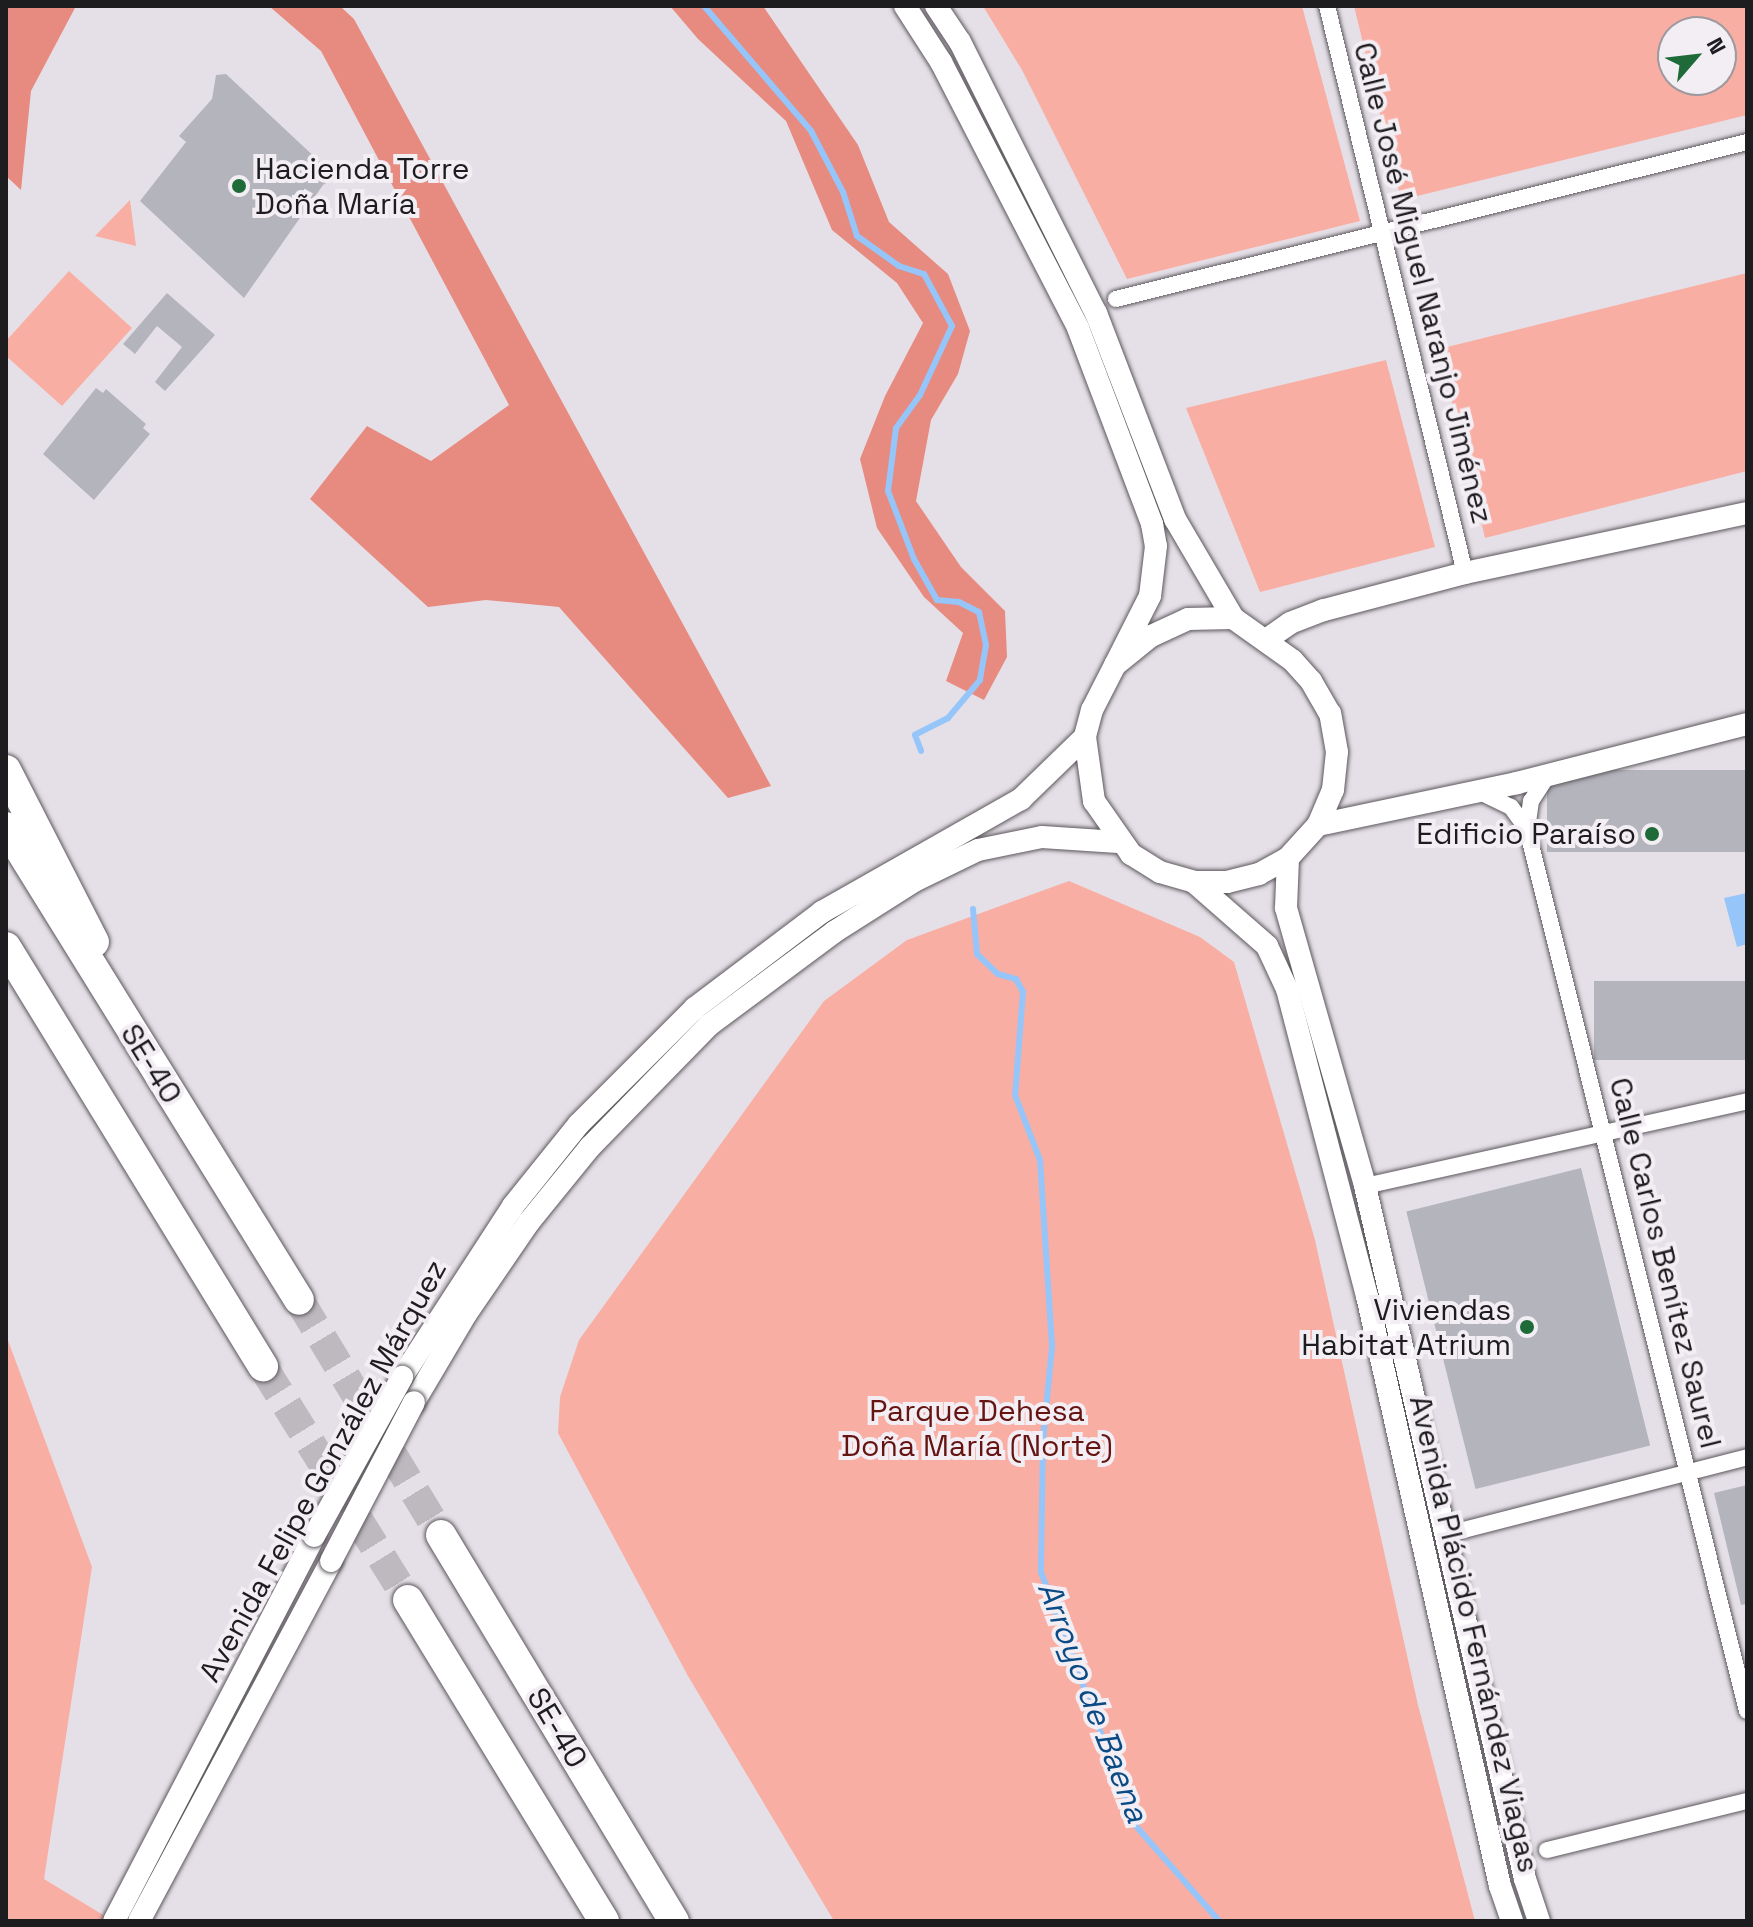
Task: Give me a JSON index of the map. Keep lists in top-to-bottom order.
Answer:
{
  "streets": {
    "highway": ["SE-40"],
    "main road": ["Avenida Felipe González Márquez", "Avenida Plácido Fernández Viagas"],
    "street": ["Calle José Miguel Naranjo Jiménez", "Calle Carlos Benítez Saurel"]
  },
  "crossings": [
    ["Avenida Felipe González Márquez", "Avenida Plácido Fernández Viagas"]
  ],
  "water": ["Arroyo de Baena"],
  "parks": ["Parque Dehesa Doña María (Norte)"],
  "places": ["Hacienda Torre Doña María", "Edificio Paraíso", "Viviendas Habitat Atrium"],
  "north": "top right"
}
